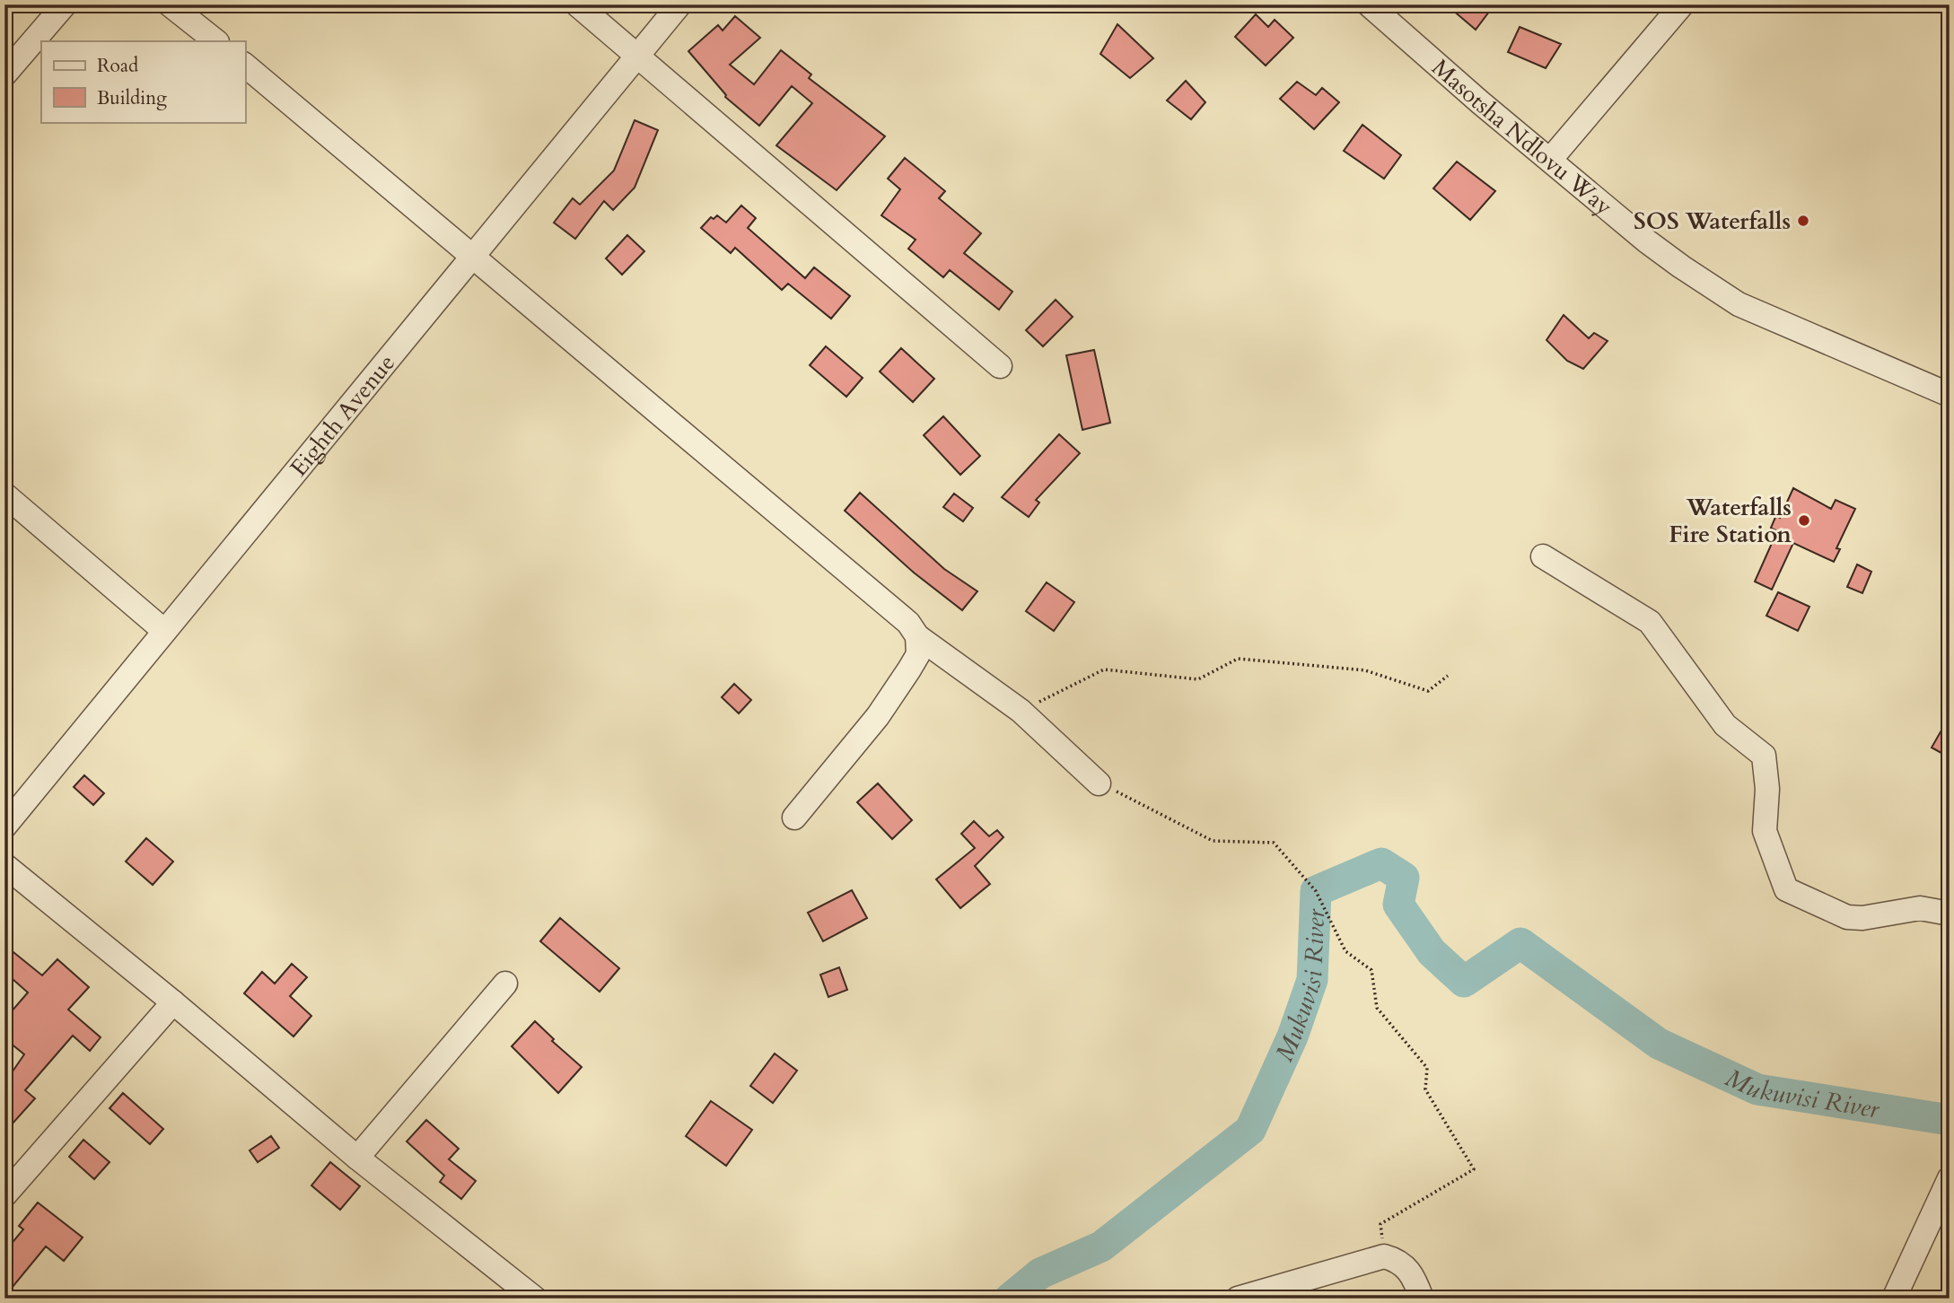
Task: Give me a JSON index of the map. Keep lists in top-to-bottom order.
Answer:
{
  "streets": {
    "street": ["Masotsha Ndlovu Way", "Eighth Avenue"]
  },
  "water": ["Mukuvisi River"],
  "places": ["SOS Waterfalls", "Waterfalls Fire Station"],
  "legend": ["Road", "Building"]
}
